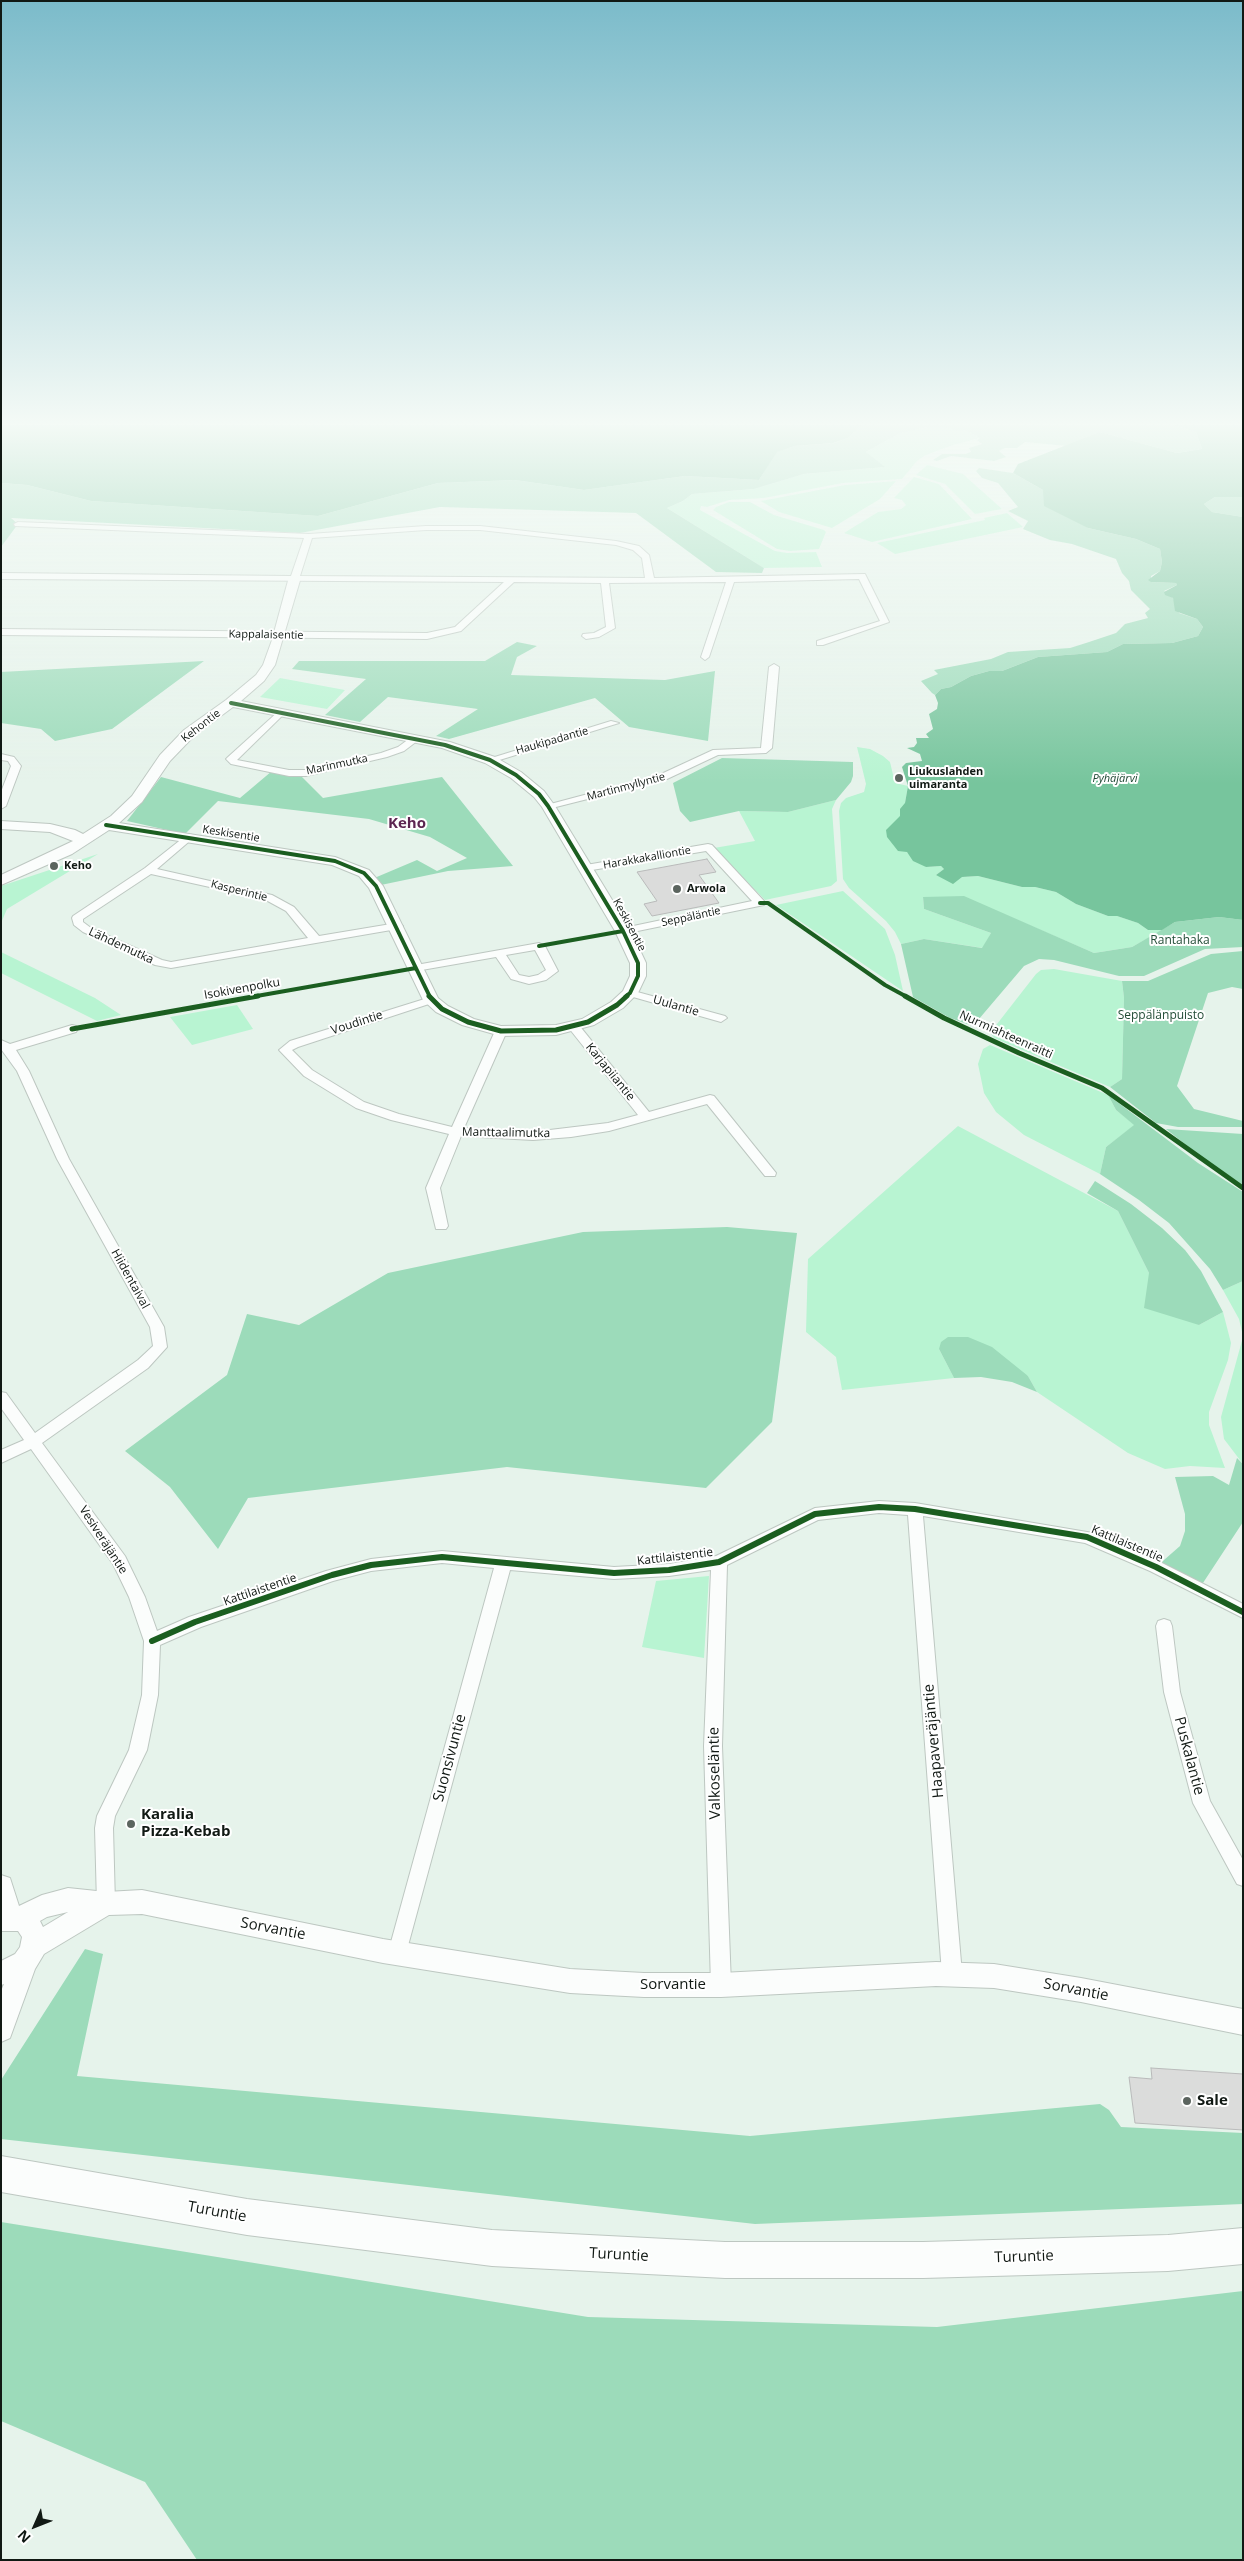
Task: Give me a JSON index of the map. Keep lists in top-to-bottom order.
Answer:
{
  "streets": {
    "highway": ["Turuntie"],
    "street": [
      "Kappalaisentie",
      "Kehontie",
      "Haukipadantie",
      "Marinmutka",
      "Martinmyllyntie",
      "Keskisentie",
      "Harakkakalliontie",
      "Kasperintie",
      "Seppäläntie",
      "Lähdemutka",
      "Uulantie",
      "Voudintie",
      "Karjapiiantie",
      "Manttaalimutka",
      "Hiidentaival",
      "Vesiveräjäntie",
      "Kattilaistentie",
      "Haapaveräjäntie",
      "Puskalantie",
      "Suonsivuntie",
      "Valkoseläntie",
      "Sorvantie"
    ],
    "cycle path": ["Isokivenpolku", "Nurmiahteenraitti"]
  },
  "crossings": [
    ["Kappalaisentie", "Kehontie"],
    ["Kehontie", "Keskisentie"],
    ["Haukipadantie", "Keskisentie"],
    ["Marinmutka", "Keskisentie"],
    ["Martinmyllyntie", "Keskisentie"],
    ["Keskisentie", "Harakkakalliontie"],
    ["Keskisentie", "Seppäläntie"],
    ["Keskisentie", "Lähdemutka"],
    ["Keskisentie", "Uulantie"],
    ["Keskisentie", "Voudintie"],
    ["Kasperintie", "Lähdemutka"],
    ["Voudintie", "Manttaalimutka"],
    ["Karjapiiantie", "Manttaalimutka"],
    ["Hiidentaival", "Vesiveräjäntie"],
    ["Vesiveräjäntie", "Kattilaistentie"],
    ["Vesiveräjäntie", "Sorvantie"],
    ["Kattilaistentie", "Haapaveräjäntie"],
    ["Kattilaistentie", "Suonsivuntie"],
    ["Kattilaistentie", "Valkoseläntie"],
    ["Haapaveräjäntie", "Sorvantie"],
    ["Suonsivuntie", "Sorvantie"],
    ["Valkoseläntie", "Sorvantie"]
  ],
  "districts": ["Keho"],
  "water": ["Pyhäjärvi"],
  "parks": ["Rantahaka", "Seppälänpuisto"],
  "places": [
    "Liukuslahden uimaranta",
    "Keho",
    "Arwola",
    "Karalia Pizza-Kebab",
    "Sale"
  ],
  "north": "bottom left"
}
